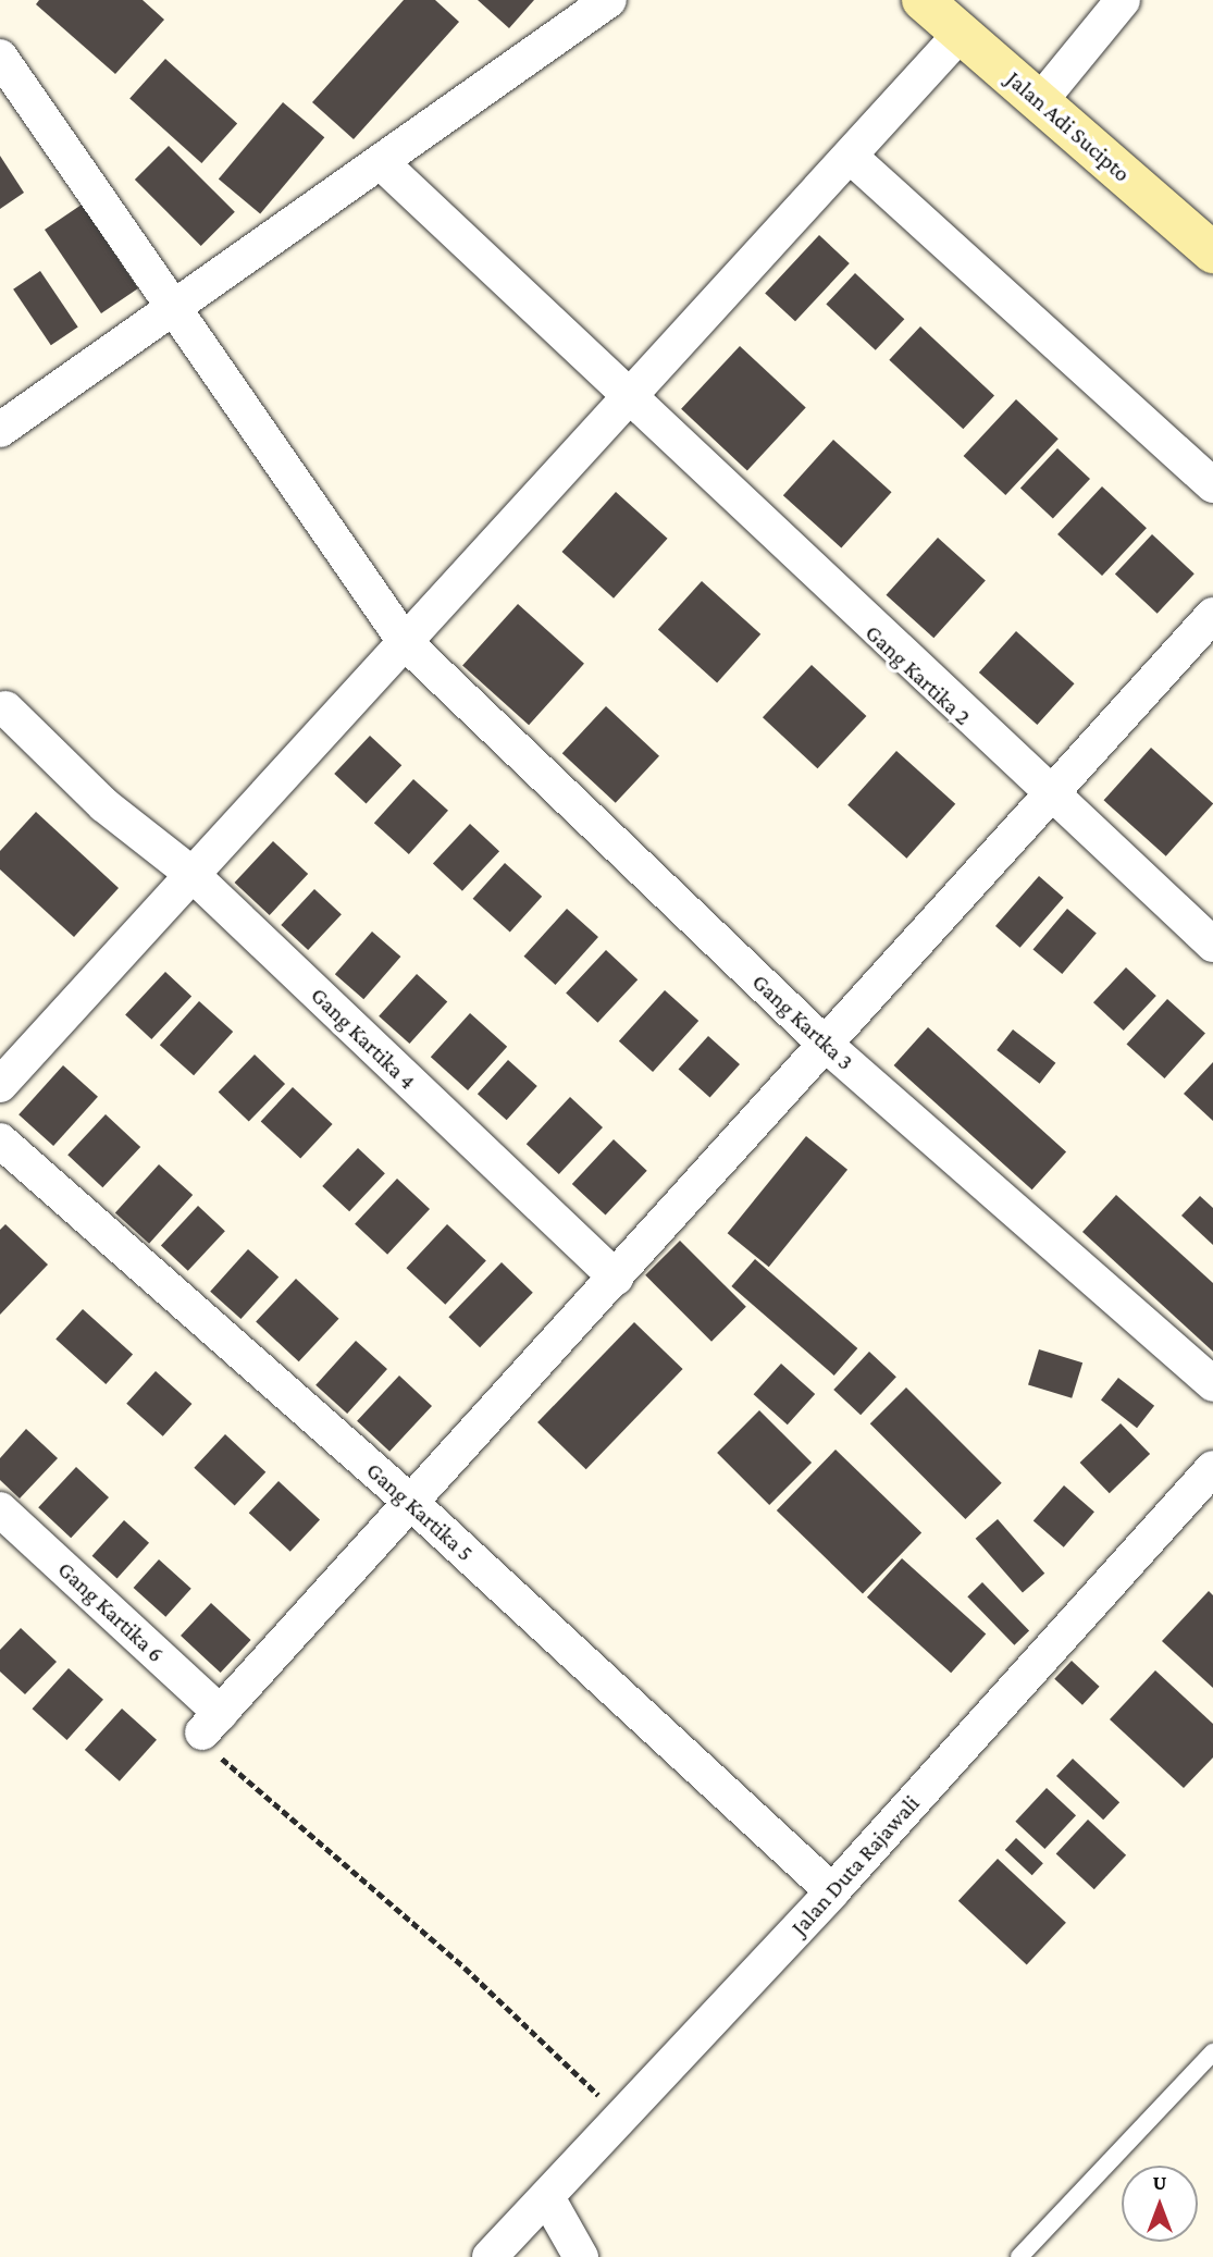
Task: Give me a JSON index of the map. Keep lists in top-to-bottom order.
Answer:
{
  "streets": {
    "main road": ["Jalan Adi Sucipto"],
    "street": [
      "Gang Kartika 2",
      "Gang Kartka 3",
      "Gang Kartika 4",
      "Gang Kartika 5",
      "Gang Kartika 6",
      "Jalan Duta Rajawali"
    ]
  },
  "crossings": [
    ["Gang Kartika 5", "Jalan Duta Rajawali"]
  ],
  "north": "top"
}
